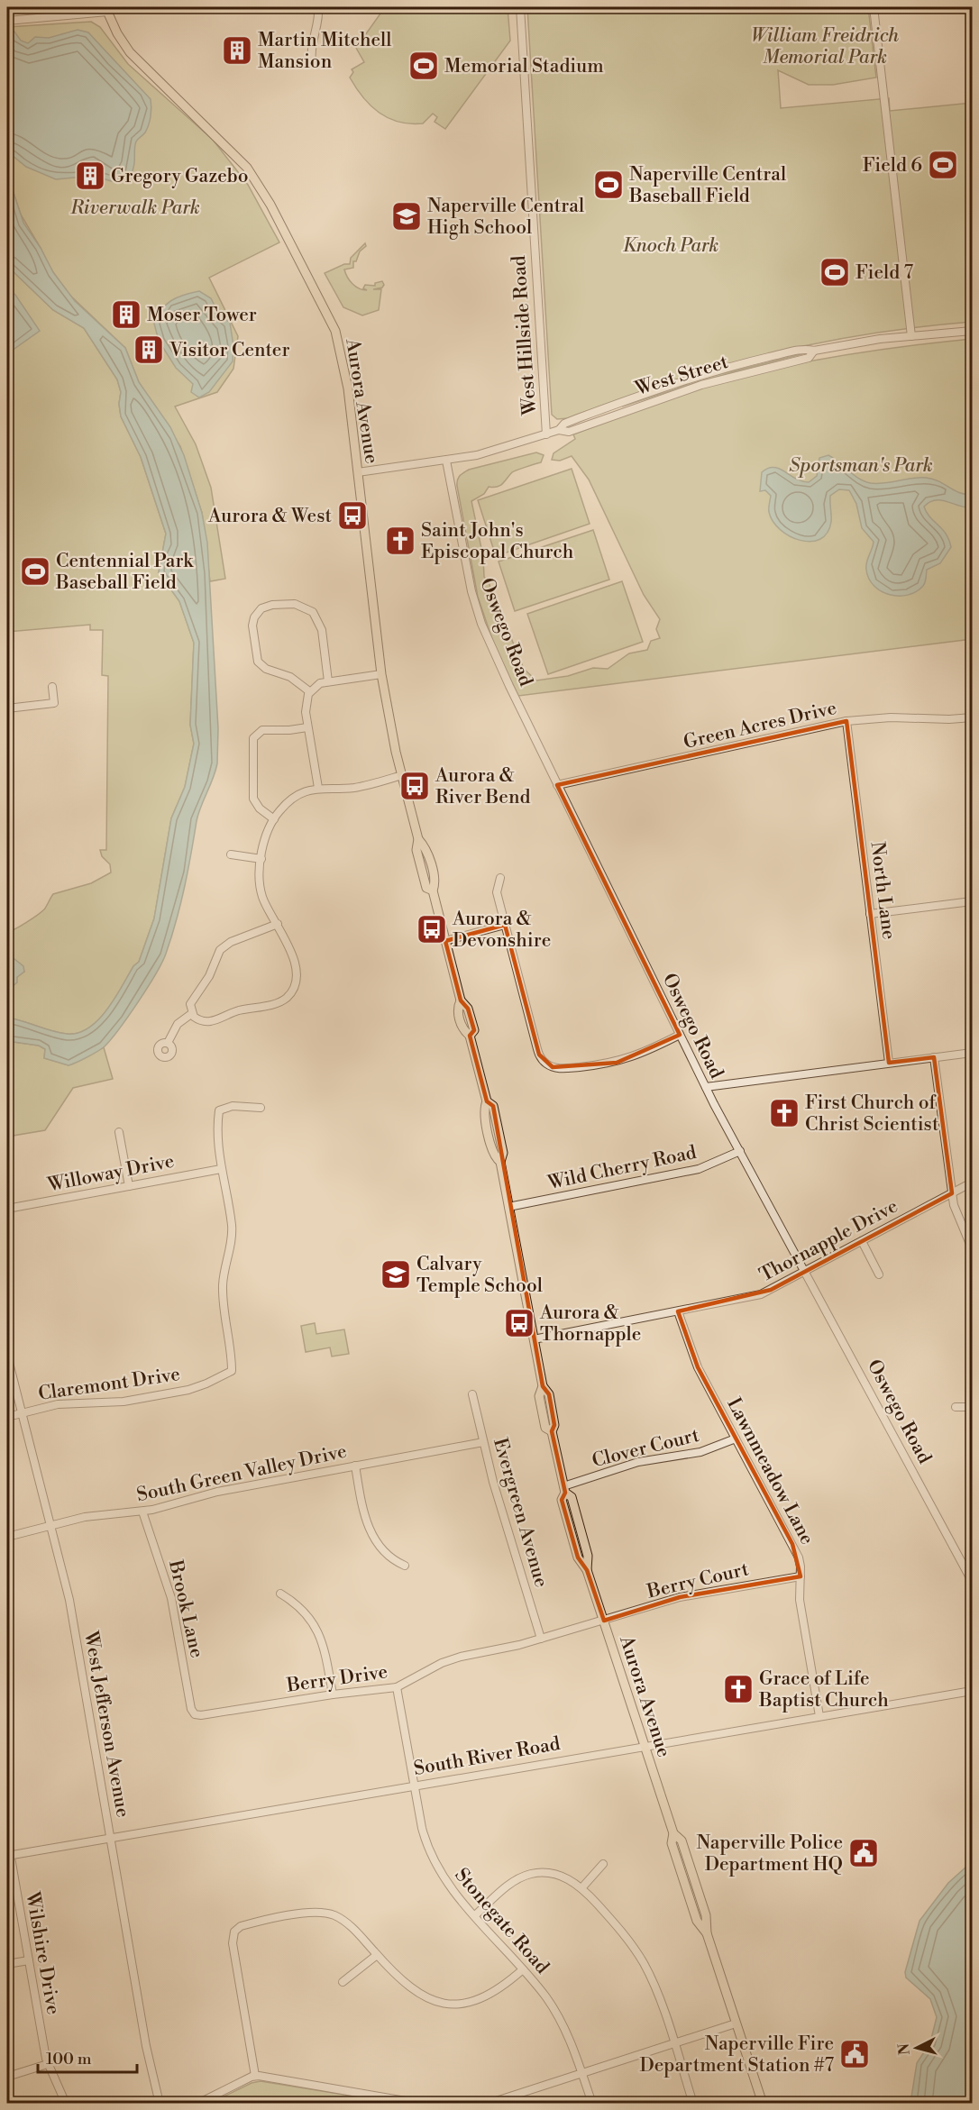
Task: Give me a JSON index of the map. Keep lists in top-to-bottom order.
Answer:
{
  "streets": {
    "main road": ["Aurora Avenue"],
    "street": [
      "West Hillside Road",
      "West Street",
      "Oswego Road",
      "Green Acres Drive",
      "North Lane",
      "Wild Cherry Road",
      "Willoway Drive",
      "Thornapple Drive",
      "Claremont Drive",
      "Clover Court",
      "Lawnmeadow Lane",
      "South Green Valley Drive",
      "Evergreen Avenue",
      "Berry Court",
      "Brook Lane",
      "Berry Drive",
      "West Jefferson Avenue",
      "South River Road",
      "Stonegate Road",
      "Wilshire Drive"
    ]
  },
  "crossings": [
    ["West Hillside Road", "West Street"],
    ["West Street", "Aurora Avenue"],
    ["West Street", "Oswego Road"],
    ["Aurora Avenue", "Wild Cherry Road"],
    ["Aurora Avenue", "Thornapple Drive"],
    ["Aurora Avenue", "Clover Court"],
    ["Aurora Avenue", "Berry Court"],
    ["Aurora Avenue", "Berry Drive"],
    ["Aurora Avenue", "South River Road"],
    ["Oswego Road", "Green Acres Drive"],
    ["Oswego Road", "Wild Cherry Road"],
    ["Oswego Road", "Thornapple Drive"],
    ["Green Acres Drive", "North Lane"],
    ["Willoway Drive", "Claremont Drive"],
    ["Thornapple Drive", "Lawnmeadow Lane"],
    ["Claremont Drive", "West Jefferson Avenue"],
    ["Clover Court", "Lawnmeadow Lane"],
    ["Lawnmeadow Lane", "Berry Court"],
    ["Lawnmeadow Lane", "South River Road"],
    ["South Green Valley Drive", "Evergreen Avenue"],
    ["South Green Valley Drive", "Brook Lane"],
    ["South Green Valley Drive", "West Jefferson Avenue"],
    ["Evergreen Avenue", "Berry Drive"],
    ["Berry Court", "Berry Drive"],
    ["Brook Lane", "Berry Drive"],
    ["Berry Drive", "Stonegate Road"],
    ["West Jefferson Avenue", "South River Road"],
    ["South River Road", "Stonegate Road"],
    ["South River Road", "Wilshire Drive"]
  ],
  "parks": [
    "William Freidrich Memorial Park",
    "Riverwalk Park",
    "Knoch Park",
    "Sportsman's Park"
  ],
  "places": {
    "building": [
      "Martin Mitchell Mansion",
      "Gregory Gazebo",
      "Moser Tower",
      "Visitor Center"
    ],
    "sports": [
      "Memorial Stadium",
      "Field 6",
      "Naperville Central Baseball Field",
      "Field 7",
      "Centennial Park Baseball Field"
    ],
    "school or university": ["Naperville Central High School", "Calvary Temple School"],
    "bus stop": [
      "Aurora & West",
      "Aurora & River Bend",
      "Aurora & Devonshire",
      "Aurora & Thornapple"
    ],
    "church": ["Saint John's Episcopal Church", "First Church of Christ Scientist", "Grace of Life Baptist Church"],
    "public building": ["Naperville Police Department HQ", "Naperville Fire Department Station #7"]
  },
  "scale_bar": "100 m",
  "north": "left"
}
